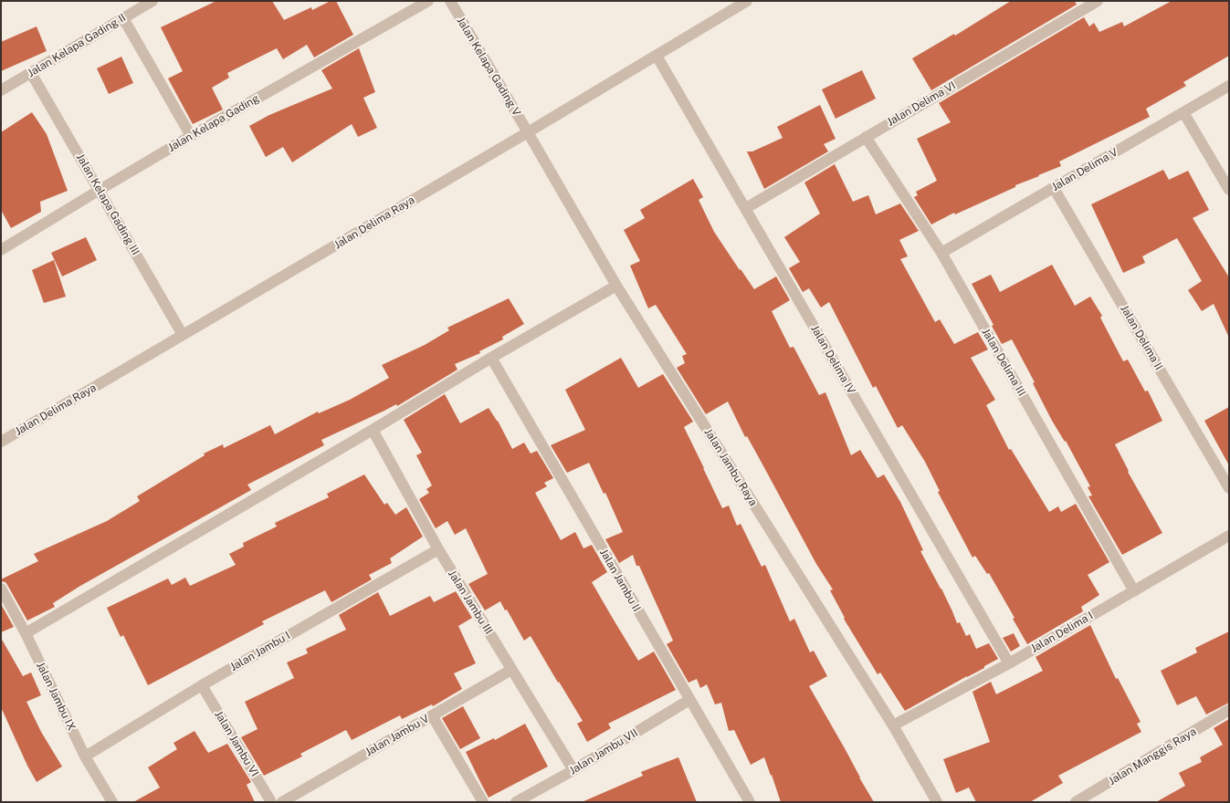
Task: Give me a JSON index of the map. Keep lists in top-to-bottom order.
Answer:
{
  "streets": {
    "street": [
      "Jalan Kelapa Gading II",
      "Jalan Kelapa Gading V",
      "Jalan Delima VI",
      "Jalan Kelapa Gading",
      "Jalan Delima V",
      "Jalan Kelapa Gading III",
      "Jalan Delima Raya",
      "Jalan Delima II",
      "Jalan Delima IV",
      "Jalan Delima III",
      "Jalan Jambu Raya",
      "Jalan Jambu II",
      "Jalan Jambu III",
      "Jalan Delima I",
      "Jalan Jambu I",
      "Jalan Jambu IX",
      "Jalan Jambu V",
      "Jalan Jambu VI",
      "Jalan Jambu VII",
      "Jalan Manggis Raya"
    ]
  },
  "crossings": [
    ["Jalan Kelapa Gading II", "Jalan Kelapa Gading III"],
    ["Jalan Kelapa Gading V", "Jalan Delima Raya"],
    ["Jalan Kelapa Gading V", "Jalan Jambu Raya"],
    ["Jalan Delima VI", "Jalan Delima IV"],
    ["Jalan Delima VI", "Jalan Delima III"],
    ["Jalan Kelapa Gading", "Jalan Kelapa Gading III"],
    ["Jalan Delima V", "Jalan Delima II"],
    ["Jalan Delima V", "Jalan Delima III"],
    ["Jalan Kelapa Gading III", "Jalan Delima Raya"],
    ["Jalan Delima Raya", "Jalan Delima IV"],
    ["Jalan Delima Raya", "Jalan Jambu Raya"],
    ["Jalan Delima IV", "Jalan Delima I"],
    ["Jalan Delima III", "Jalan Delima I"],
    ["Jalan Jambu Raya", "Jalan Delima I"],
    ["Jalan Jambu II", "Jalan Jambu VII"],
    ["Jalan Jambu III", "Jalan Jambu I"],
    ["Jalan Jambu III", "Jalan Jambu V"],
    ["Jalan Jambu III", "Jalan Jambu VII"],
    ["Jalan Jambu I", "Jalan Jambu IX"],
    ["Jalan Jambu I", "Jalan Jambu VI"]
  ]
}
